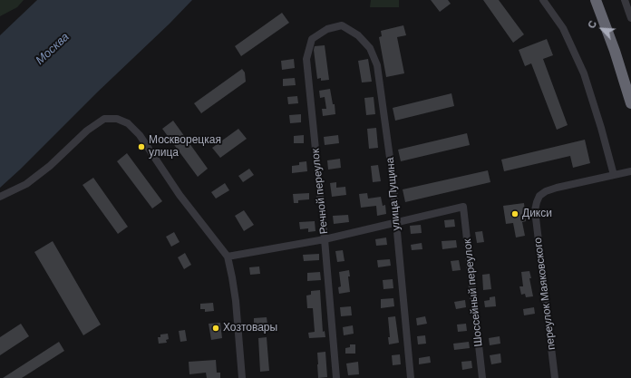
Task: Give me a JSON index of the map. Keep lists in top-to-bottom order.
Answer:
{
  "streets": {
    "street": [
      "Речной переулок",
      "улица Пущина",
      "Шоссейный переулок",
      "переулок Маяковского"
    ]
  },
  "crossings": [
    ["Речной переулок", "улица Пущина"],
    ["улица Пущина", "Шоссейный переулок"]
  ],
  "water": ["Москва"],
  "places": ["Москворецкая улица", "Дикси", "Хозтовары"],
  "north": "top left"
}
